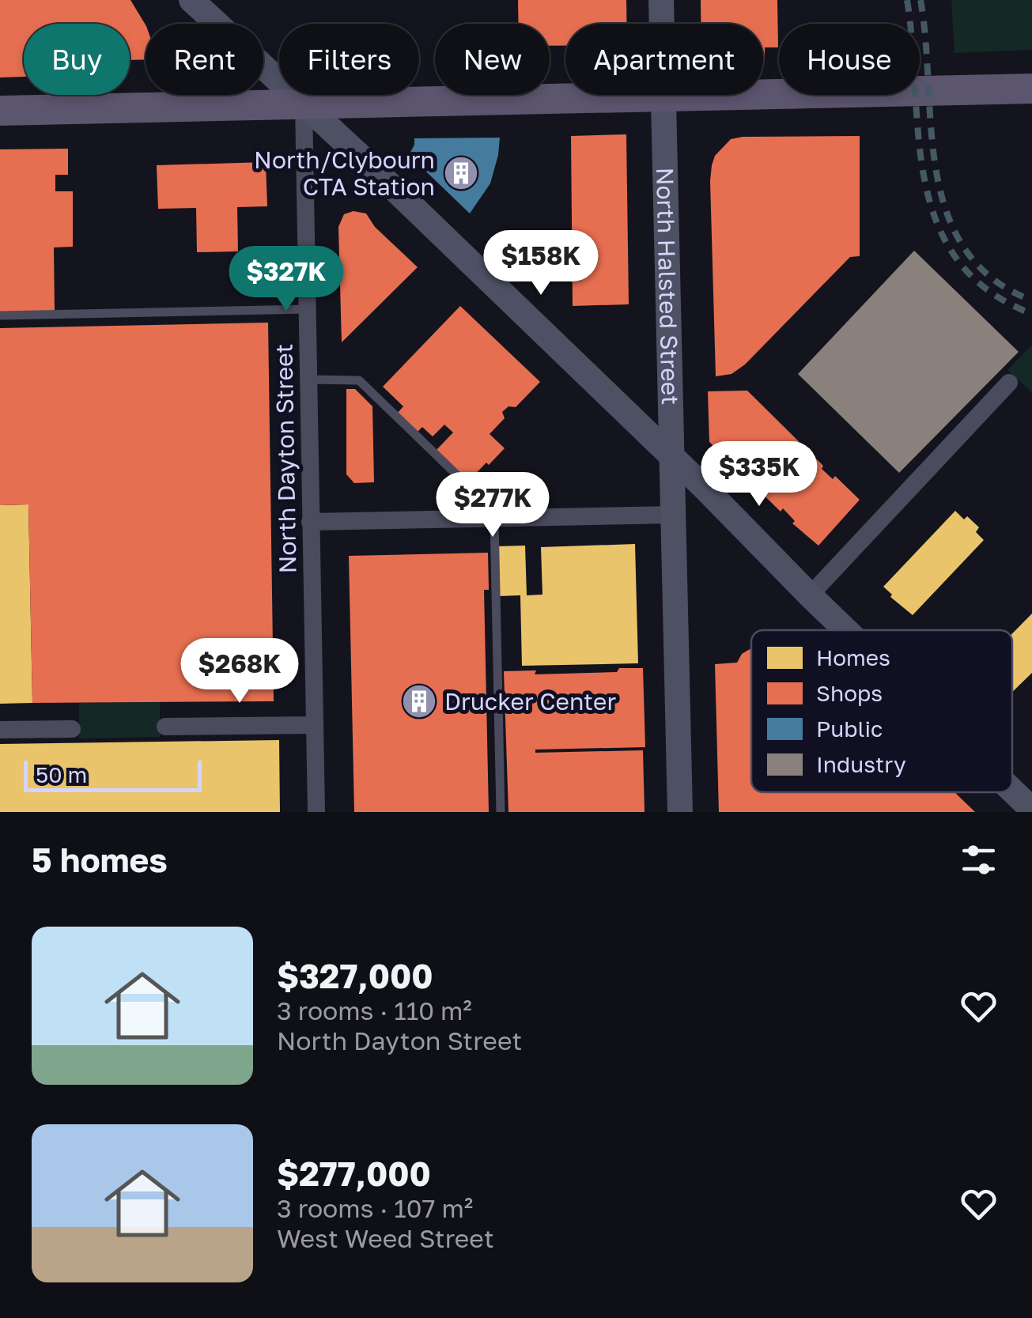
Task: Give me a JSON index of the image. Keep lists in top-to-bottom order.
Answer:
{
  "streets": {
    "main road": ["North Halsted Street"],
    "street": ["North Dayton Street"]
  },
  "places": {
    "building": ["North/Clybourn CTA Station", "Drucker Center"]
  },
  "legend": [
    "Homes",
    "Shops",
    "Public",
    "Industry"
  ],
  "scale_bar": "50 m",
  "page": {
    "chip": [
      "Buy",
      "Rent",
      "Filters",
      "New",
      "Apartment",
      "House"
    ],
    "price": [
      "$158K",
      "$327K",
      "$335K",
      "$277K",
      "$268K"
    ],
    "scale": "50 m",
    "heading": "5 homes",
    "list": [
      {
        "name": "$327,000",
        "note": "3 rooms · 110 m² · North Dayton Street"
      },
      {
        "name": "$277,000",
        "note": "3 rooms · 107 m² · West Weed Street"
      }
    ]
  }
}
